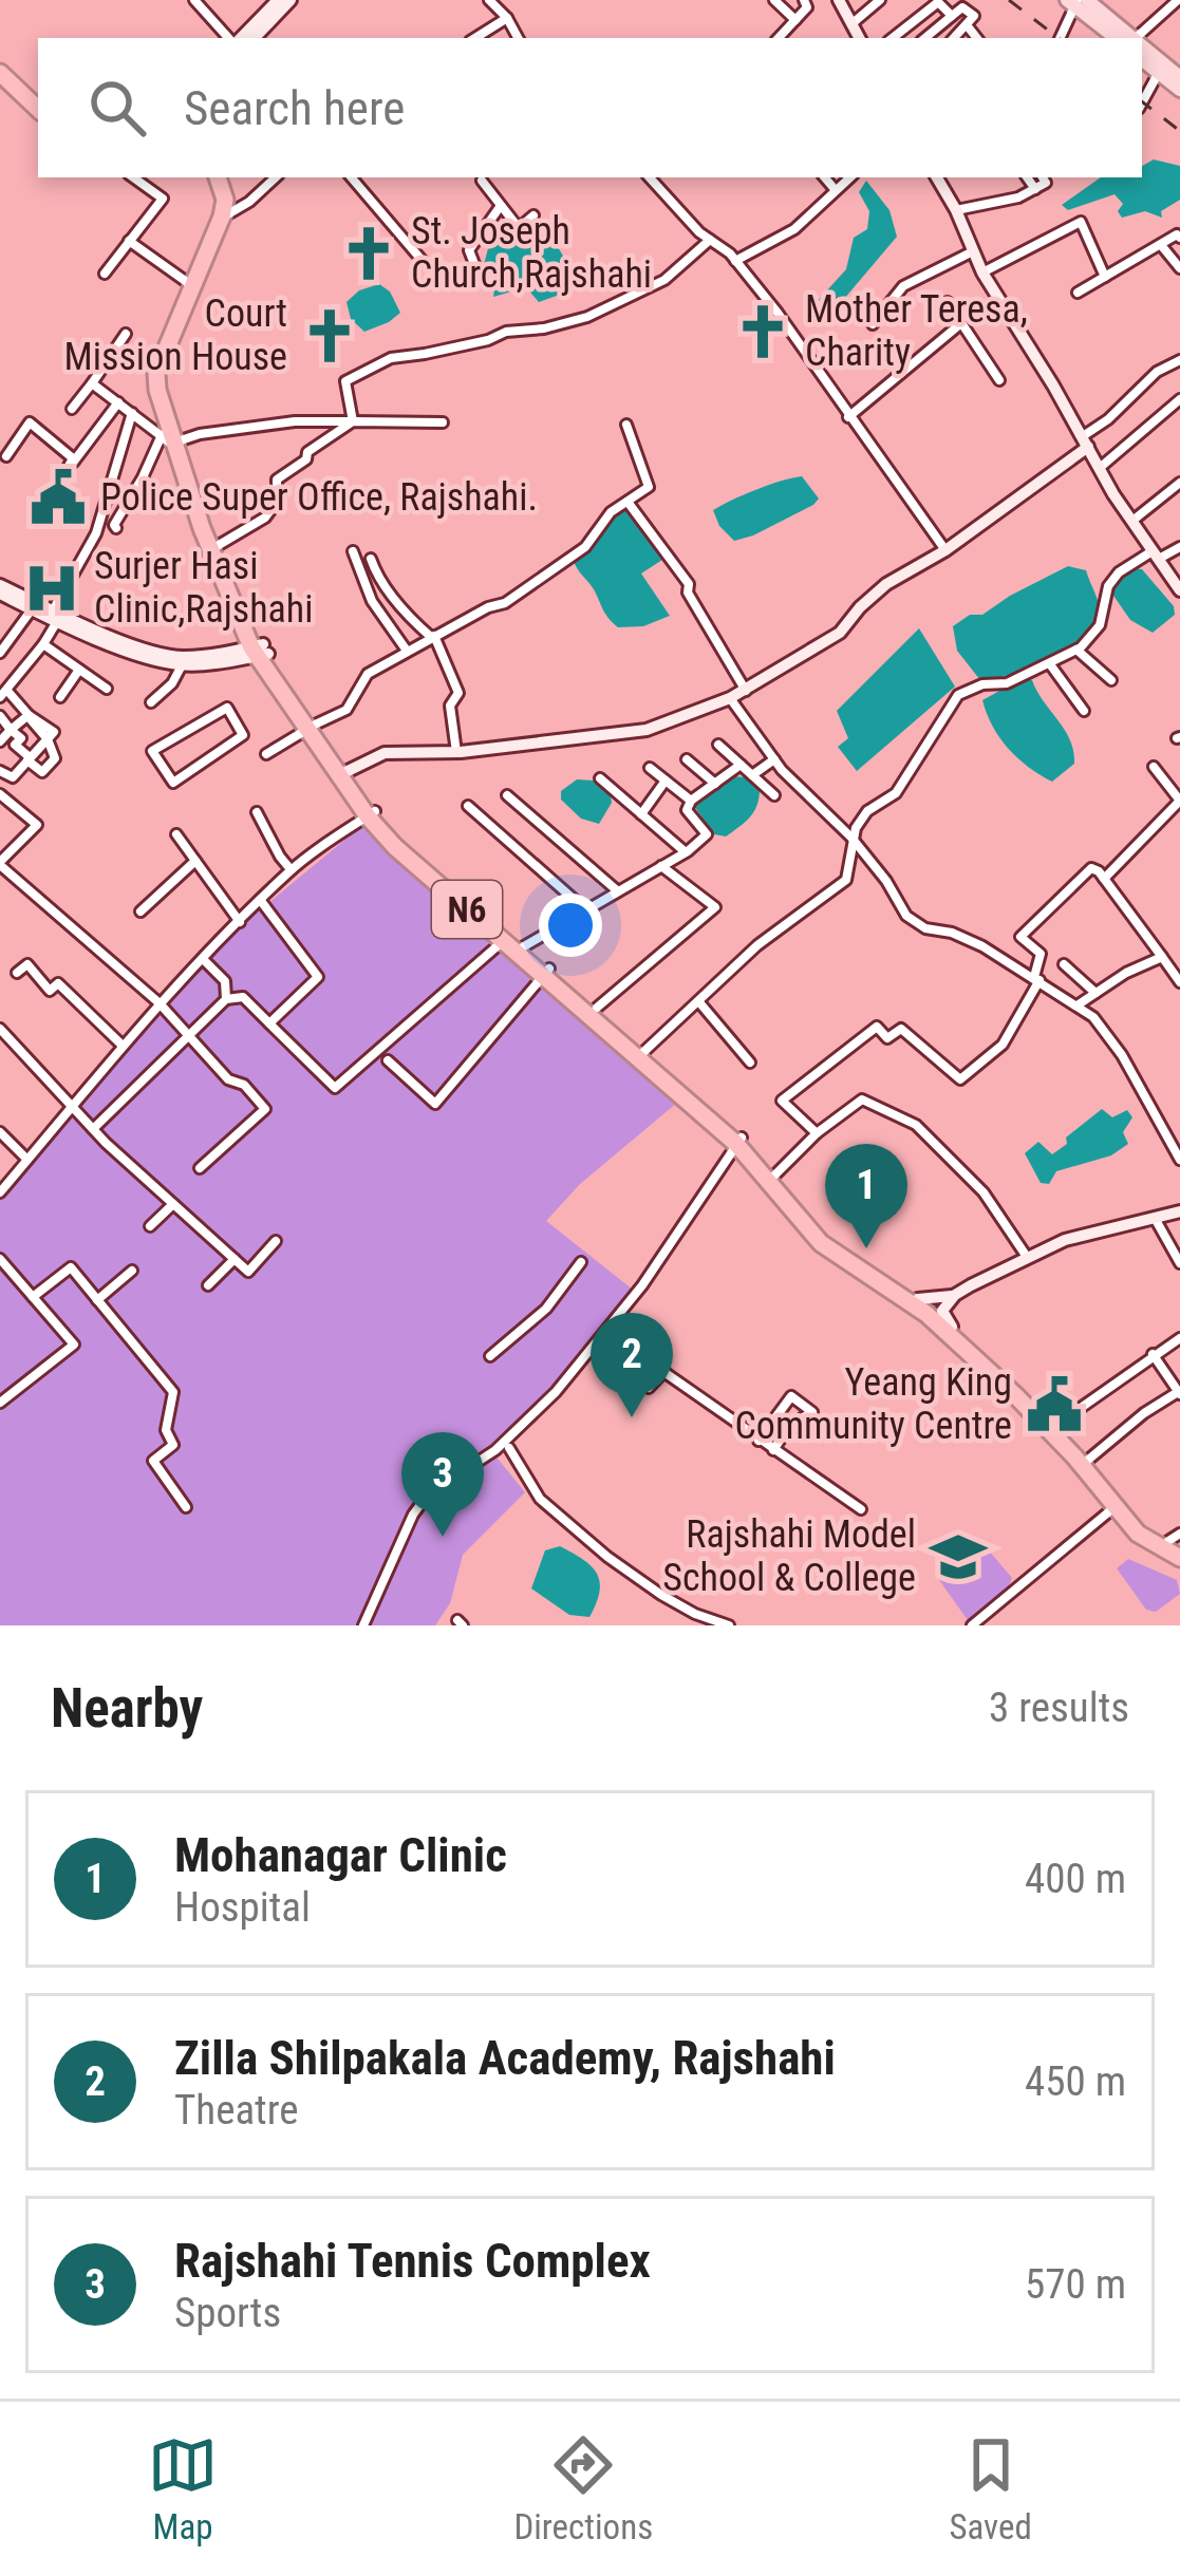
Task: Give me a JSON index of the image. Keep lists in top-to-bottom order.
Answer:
{
  "streets": {
    "highway": ["N6"]
  },
  "places": {
    "church": ["St. Joseph Church,Rajshahi", "Mother Teresa, Charity", "Court Mission House"],
    "public building": ["Police Super Office, Rajshahi.", "Yeang King Community Centre"],
    "hospital": ["Surjer Hasi Clinic,Rajshahi"],
    "school or university": ["Rajshahi Model School & College"]
  },
  "page": {
    "search": "Search here",
    "pins": ["1", "2", "3"],
    "heading": ["Nearby", "3 results"],
    "list": [
      {
        "mark": "1",
        "name": "Mohanagar Clinic",
        "note": "Hospital",
        "value": "400 m"
      },
      {
        "mark": "2",
        "name": "Zilla Shilpakala Academy, Rajshahi",
        "note": "Theatre",
        "value": "450 m"
      },
      {
        "mark": "3",
        "name": "Rajshahi Tennis Complex",
        "note": "Sports",
        "value": "570 m"
      }
    ],
    "nav": ["Map", "Directions", "Saved"]
  }
}
